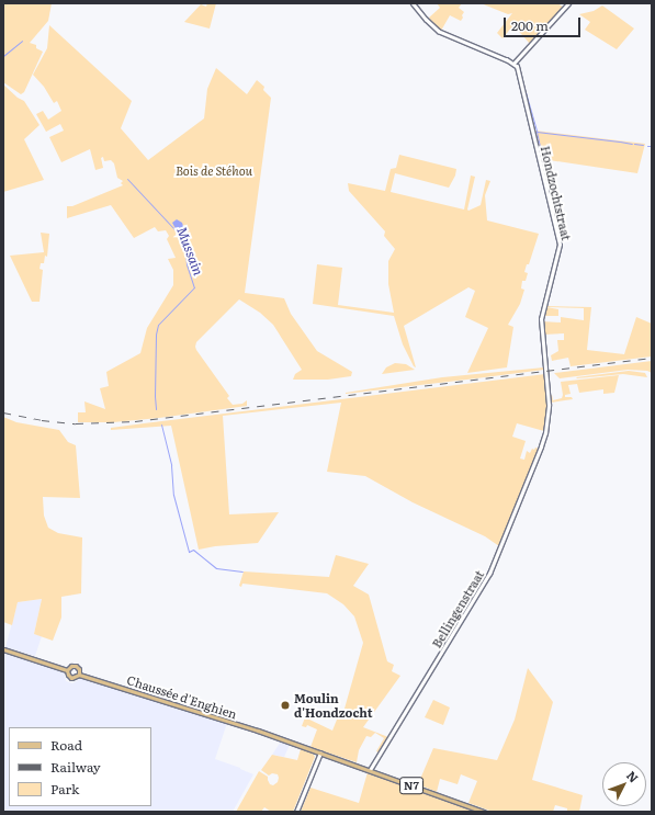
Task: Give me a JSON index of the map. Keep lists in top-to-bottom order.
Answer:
{
  "streets": {
    "main road": ["Chaussée d'Enghien", "N7"],
    "street": ["Hondzochtstraat", "Bellingenstraat"]
  },
  "crossings": [
    ["Hondzochtstraat", "Bellingenstraat"],
    ["Bellingenstraat", "N7"],
    ["Chaussée d'Enghien", "N7"]
  ],
  "water": ["Mussain"],
  "parks": ["Bois de Stéhou"],
  "places": ["Moulin d'Hondzocht"],
  "legend": ["Road", "Railway", "Park"],
  "scale_bar": "200 m",
  "north": "top right"
}
